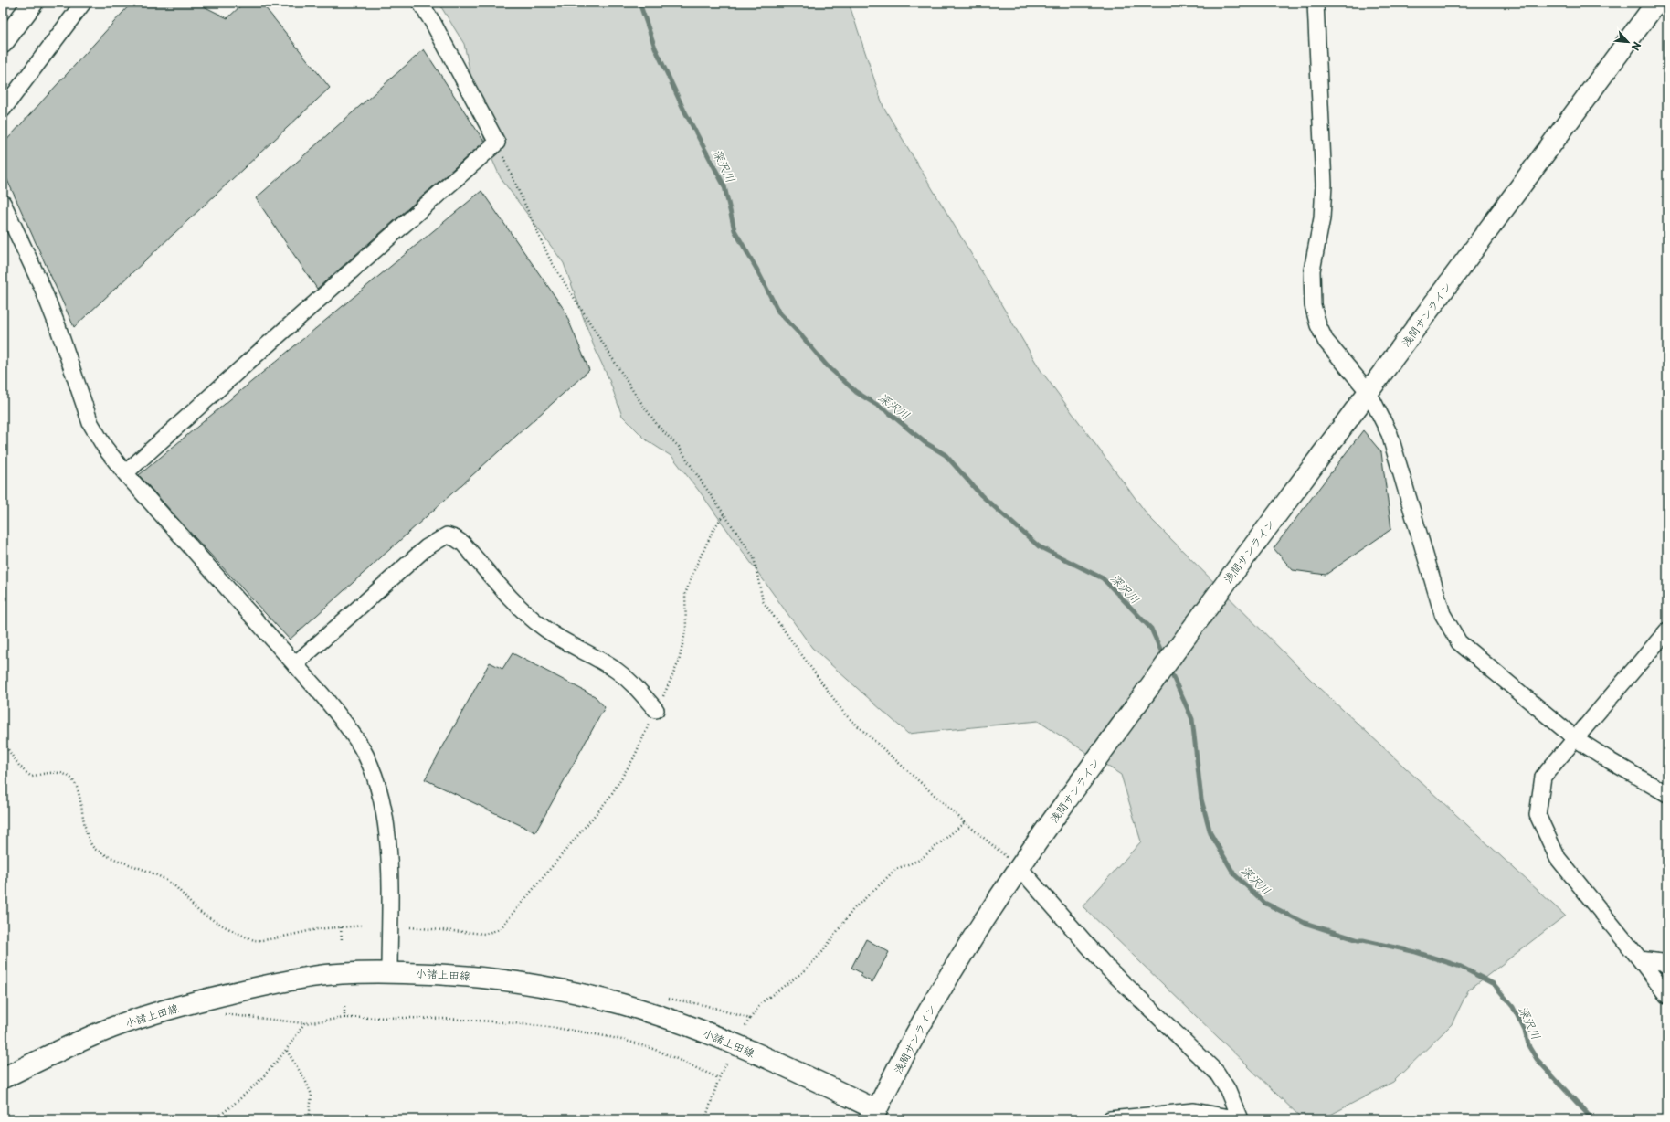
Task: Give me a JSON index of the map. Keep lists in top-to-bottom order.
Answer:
{
  "streets": {
    "main road": ["浅間サンライン", "小諸上田線"]
  },
  "crossings": [
    ["浅間サンライン", "小諸上田線"]
  ],
  "water": ["深沢川"],
  "north": "bottom right"
}
